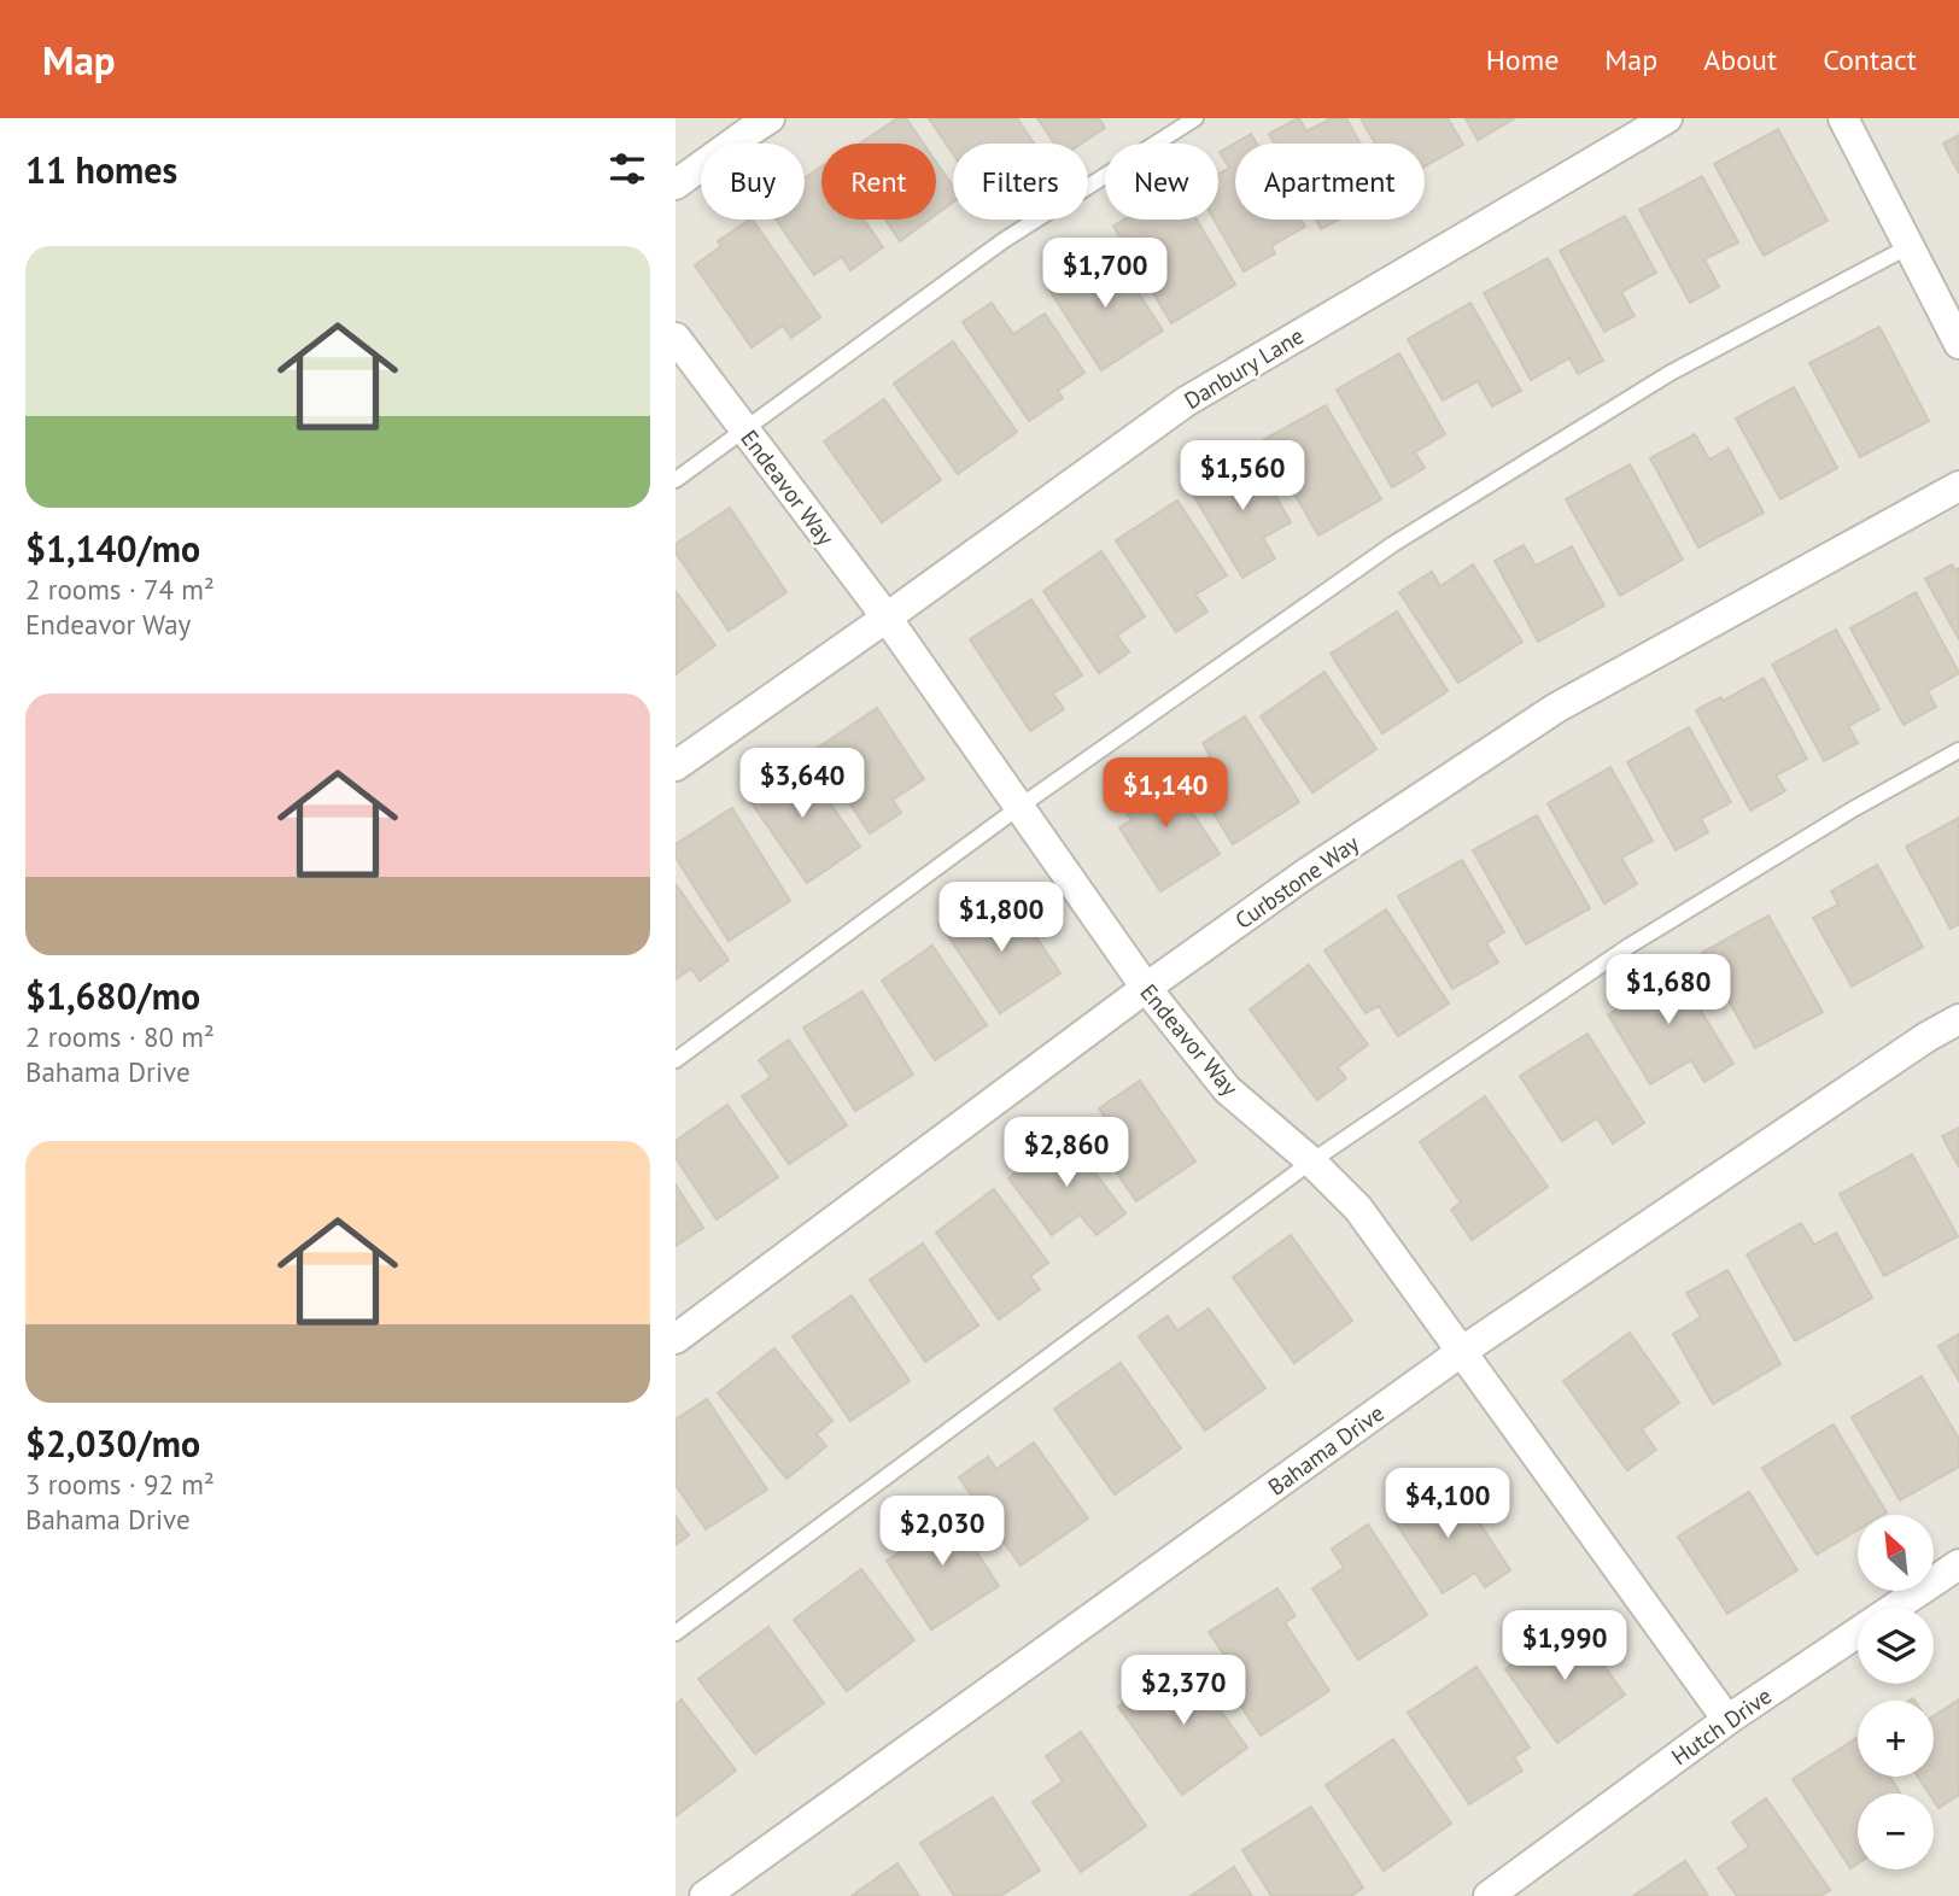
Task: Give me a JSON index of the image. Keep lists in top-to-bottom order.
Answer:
{
  "streets": {
    "street": [
      "Danbury Lane",
      "Endeavor Way",
      "Curbstone Way",
      "Bahama Drive",
      "Hutch Drive"
    ]
  },
  "crossings": [
    ["Danbury Lane", "Endeavor Way"],
    ["Endeavor Way", "Curbstone Way"],
    ["Endeavor Way", "Bahama Drive"],
    ["Endeavor Way", "Hutch Drive"]
  ],
  "north": "top left",
  "page": {
    "header": "Map",
    "nav": [
      "Home",
      "Map",
      "About",
      "Contact"
    ],
    "heading": "11 homes",
    "chip": [
      "Buy",
      "Rent",
      "Filters",
      "New",
      "Apartment"
    ],
    "list": [
      {
        "name": "$1,140/mo",
        "note": "2 rooms · 74 m² · Endeavor Way"
      },
      {
        "name": "$1,680/mo",
        "note": "2 rooms · 80 m² · Bahama Drive"
      },
      {
        "name": "$2,030/mo",
        "note": "3 rooms · 92 m² · Bahama Drive"
      }
    ],
    "price": [
      "$1,700",
      "$1,560",
      "$3,640",
      "$1,140",
      "$1,800",
      "$1,680",
      "$2,860",
      "$4,100",
      "$2,030",
      "$1,990",
      "$2,370"
    ],
    "map_buttons": ["+", "−"]
  }
}
